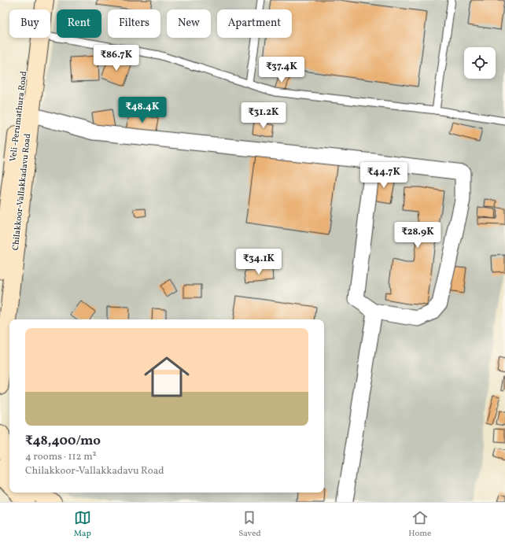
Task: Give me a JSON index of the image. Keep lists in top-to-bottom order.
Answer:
{
  "streets": {
    "main road": ["Veli -Perumathura Road", "Chilakkoor-Vallakkadavu Road"]
  },
  "page": {
    "chip": [
      "Buy",
      "Rent",
      "Filters",
      "New",
      "Apartment"
    ],
    "price": [
      "₹86.7K",
      "₹37.4K",
      "₹48.4K",
      "₹31.2K",
      "₹44.7K",
      "₹28.9K",
      "₹34.1K"
    ],
    "list": [
      {
        "name": "₹48,400/mo",
        "note": "4 rooms · 112 m² · Chilakkoor-Vallakkadavu Road"
      }
    ],
    "tabs": ["Map", "Saved", "Home"]
  }
}
